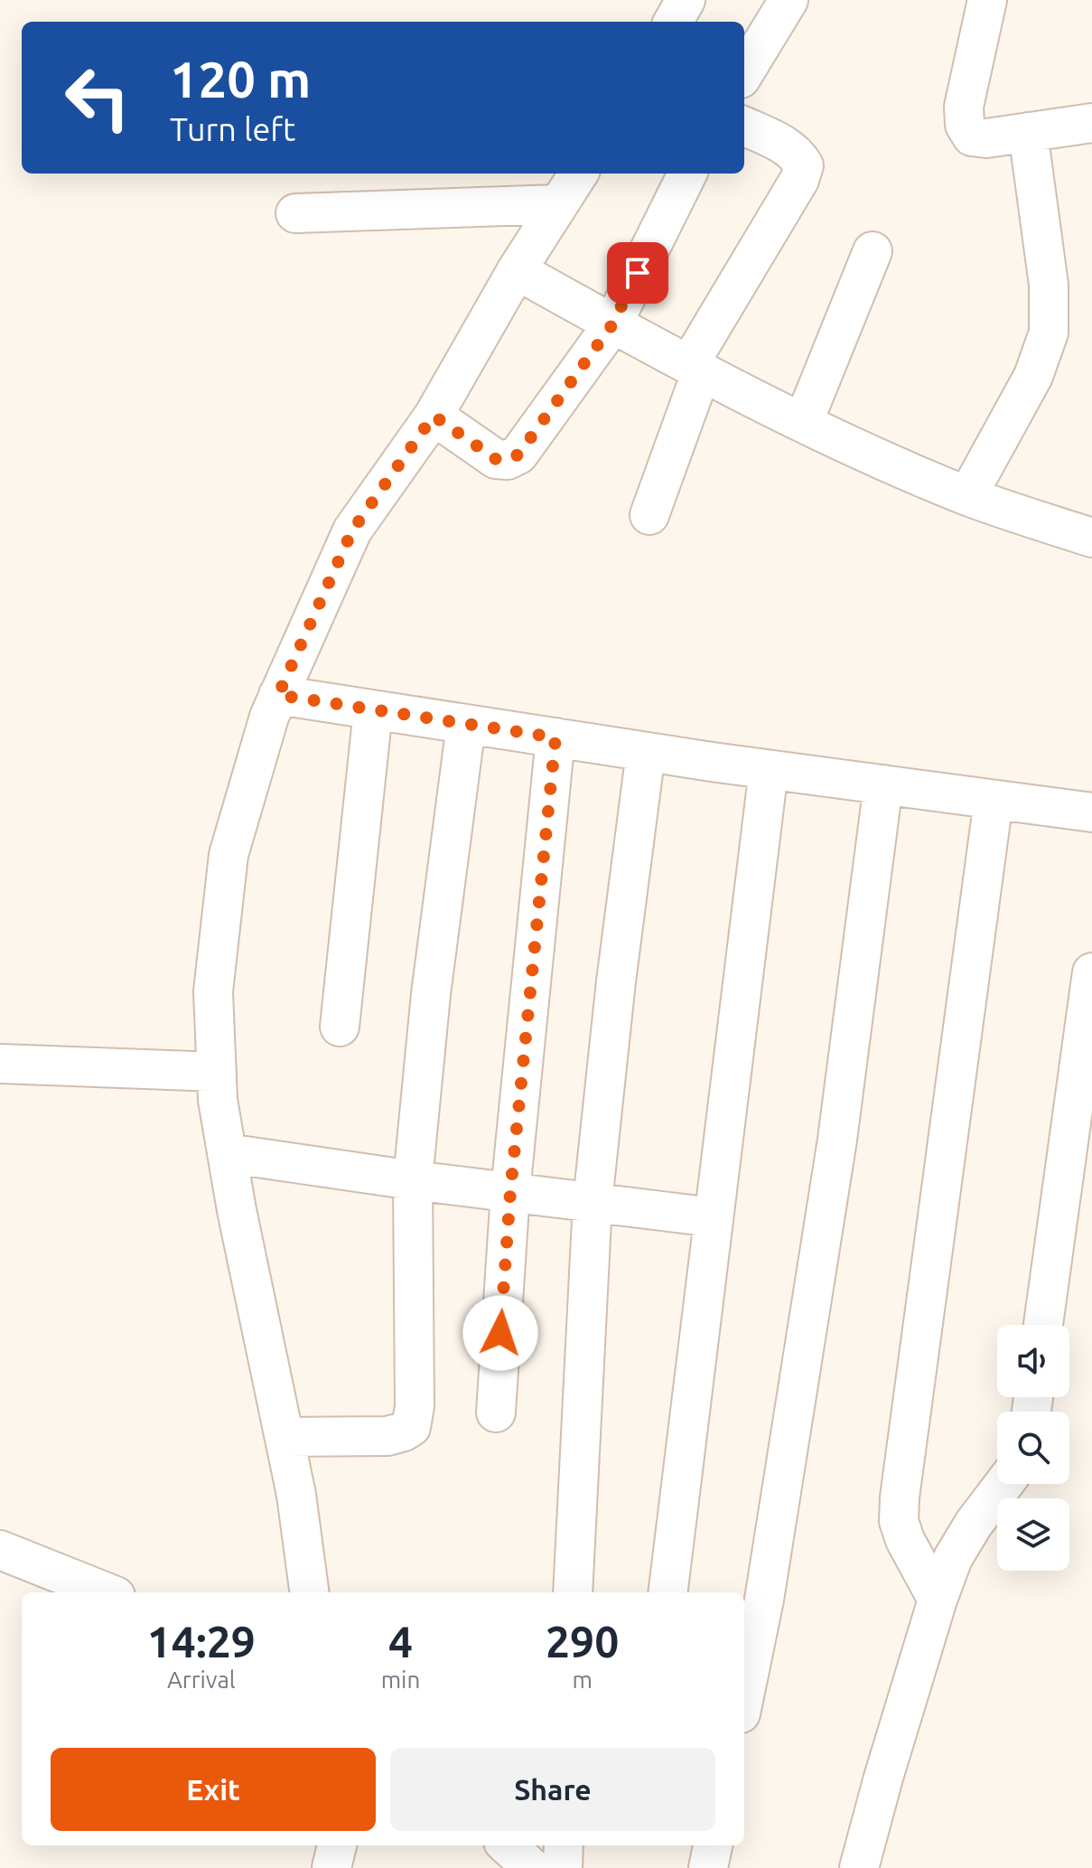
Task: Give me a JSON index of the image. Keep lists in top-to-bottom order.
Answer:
{
  "page": {
    "turn": ["120 m", "Turn left"],
    "eta": [
      "14:29",
      "Arrival",
      "4",
      "min",
      "290",
      "m"
    ],
    "buttons": ["Exit", "Share"]
  }
}
